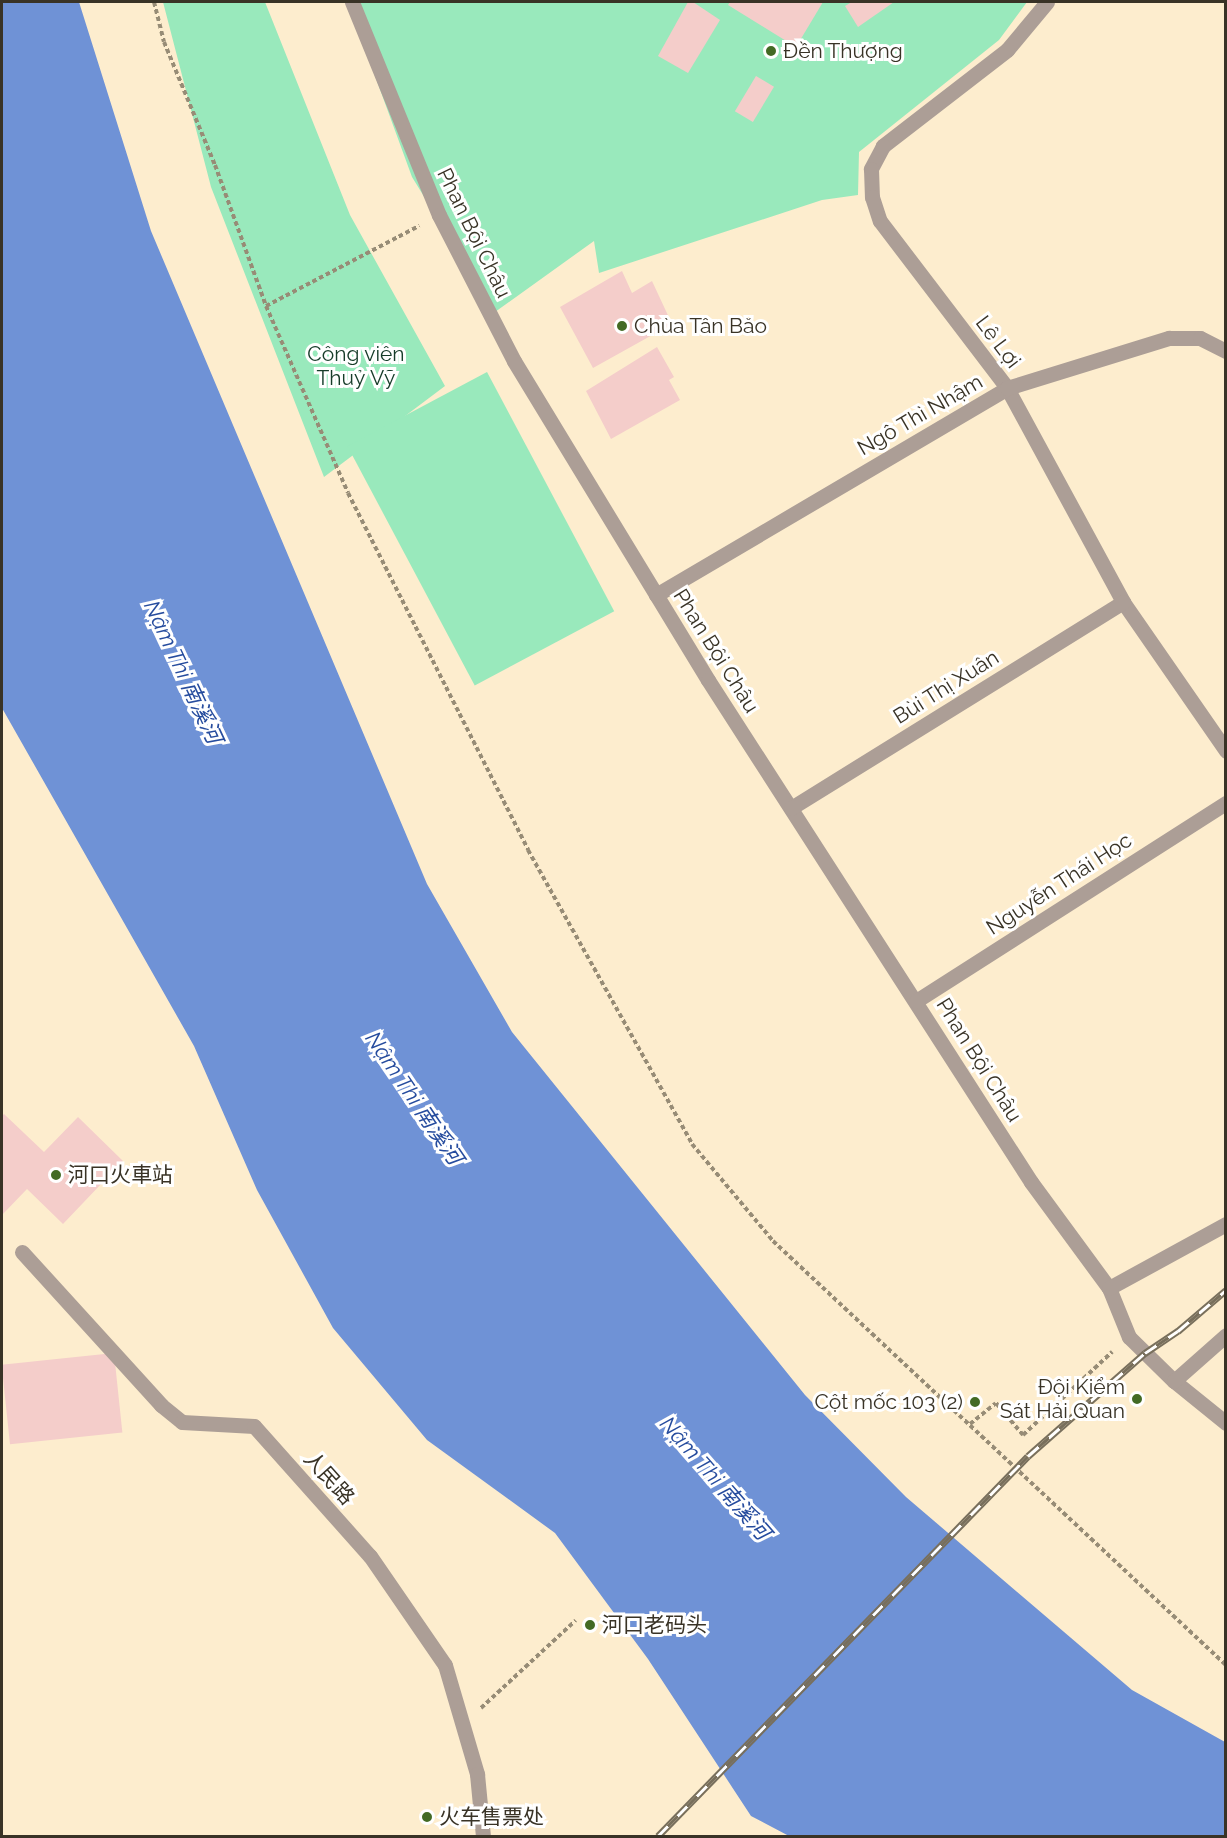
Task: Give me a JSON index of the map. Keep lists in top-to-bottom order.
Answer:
{
  "streets": {
    "street": [
      "Phan Bội Châu",
      "Lê Lợi",
      "Ngô Thì Nhậm",
      "Bùi Thị Xuân",
      "Nguyễn Thái Học",
      "人民路"
    ]
  },
  "crossings": [
    ["Phan Bội Châu", "Ngô Thì Nhậm"],
    ["Phan Bội Châu", "Bùi Thị Xuân"],
    ["Phan Bội Châu", "Nguyễn Thái Học"],
    ["Lê Lợi", "Ngô Thì Nhậm"],
    ["Lê Lợi", "Bùi Thị Xuân"]
  ],
  "water": ["Nậm Thi 南溪河"],
  "parks": ["Công viên Thuỷ Vỹ"],
  "places": [
    "Đền Thượng",
    "Chùa Tân Băo",
    "河口火車站",
    "Đội Kiểm Sát Hải Quan",
    "Cột mốc 103 (2)",
    "河口老码头",
    "火车售票处"
  ]
}
